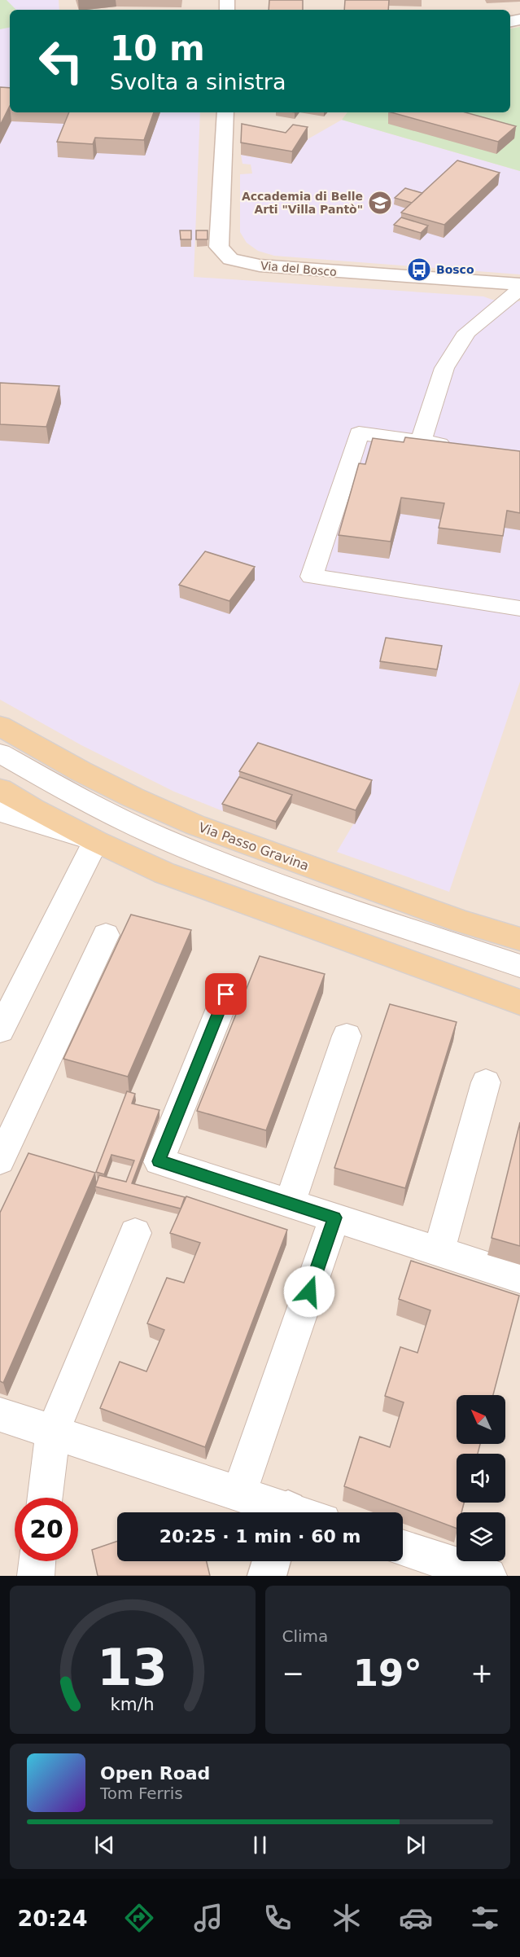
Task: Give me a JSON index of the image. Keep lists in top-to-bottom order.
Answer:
{
  "streets": {
    "main road": ["Via del Bosco", "Via Passo Gravina"]
  },
  "places": {
    "school or university": ["Accademia di Belle Arti \"Villa Pantò\""],
    "bus stop": ["Bosco"]
  },
  "north": "top left",
  "page": {
    "turn": ["10 m", "Svolta a sinistra"],
    "limit": "20",
    "trip": "20:25 · 1 min · 60 m",
    "tile": "Clima",
    "heat": ["−", "19°", "+"],
    "song": ["Open Road", "Tom Ferris"],
    "tabs": "20:24",
    "gauge": ["13", "km/h"]
  }
}
